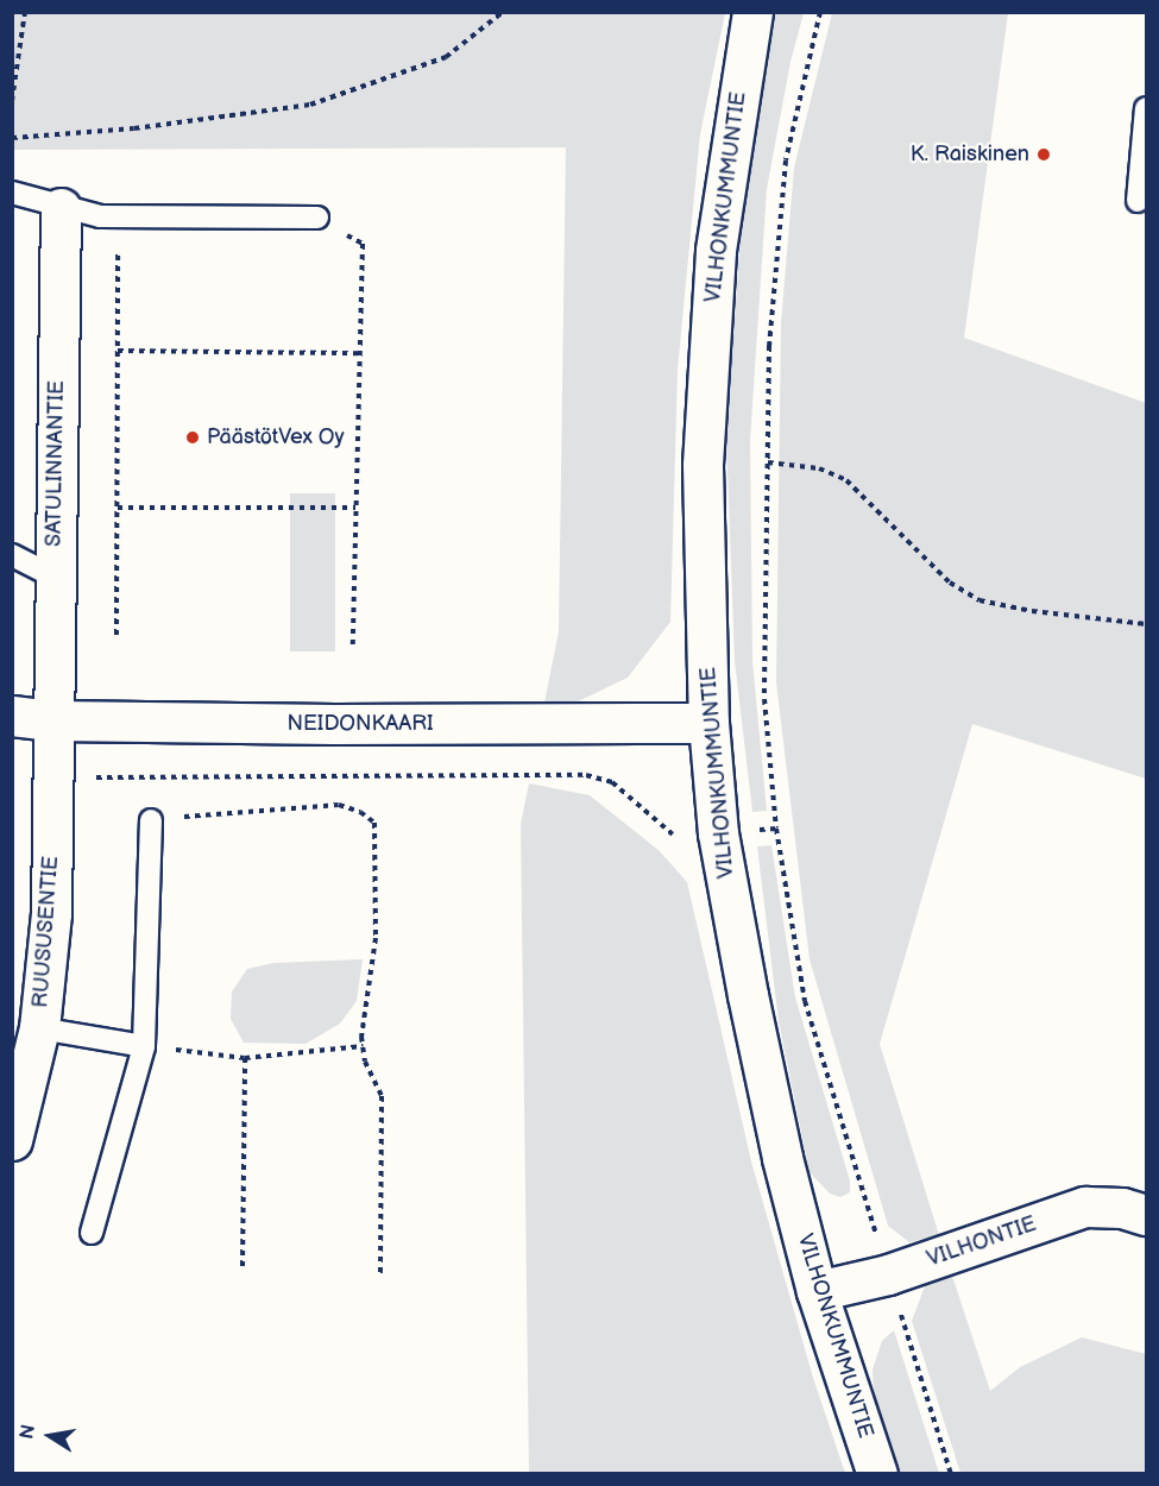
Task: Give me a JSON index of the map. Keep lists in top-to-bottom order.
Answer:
{
  "streets": {
    "street": [
      "VILHONKUMMUNTIE",
      "SATULINNANTIE",
      "NEIDONKAARI",
      "RUUSUSENTIE",
      "VILHONTIE"
    ]
  },
  "crossings": [
    ["VILHONKUMMUNTIE", "NEIDONKAARI"],
    ["VILHONKUMMUNTIE", "VILHONTIE"],
    ["SATULINNANTIE", "NEIDONKAARI"],
    ["SATULINNANTIE", "RUUSUSENTIE"],
    ["NEIDONKAARI", "RUUSUSENTIE"]
  ],
  "places": ["K. Raiskinen", "PäästötVex Oy"],
  "north": "left"
}
